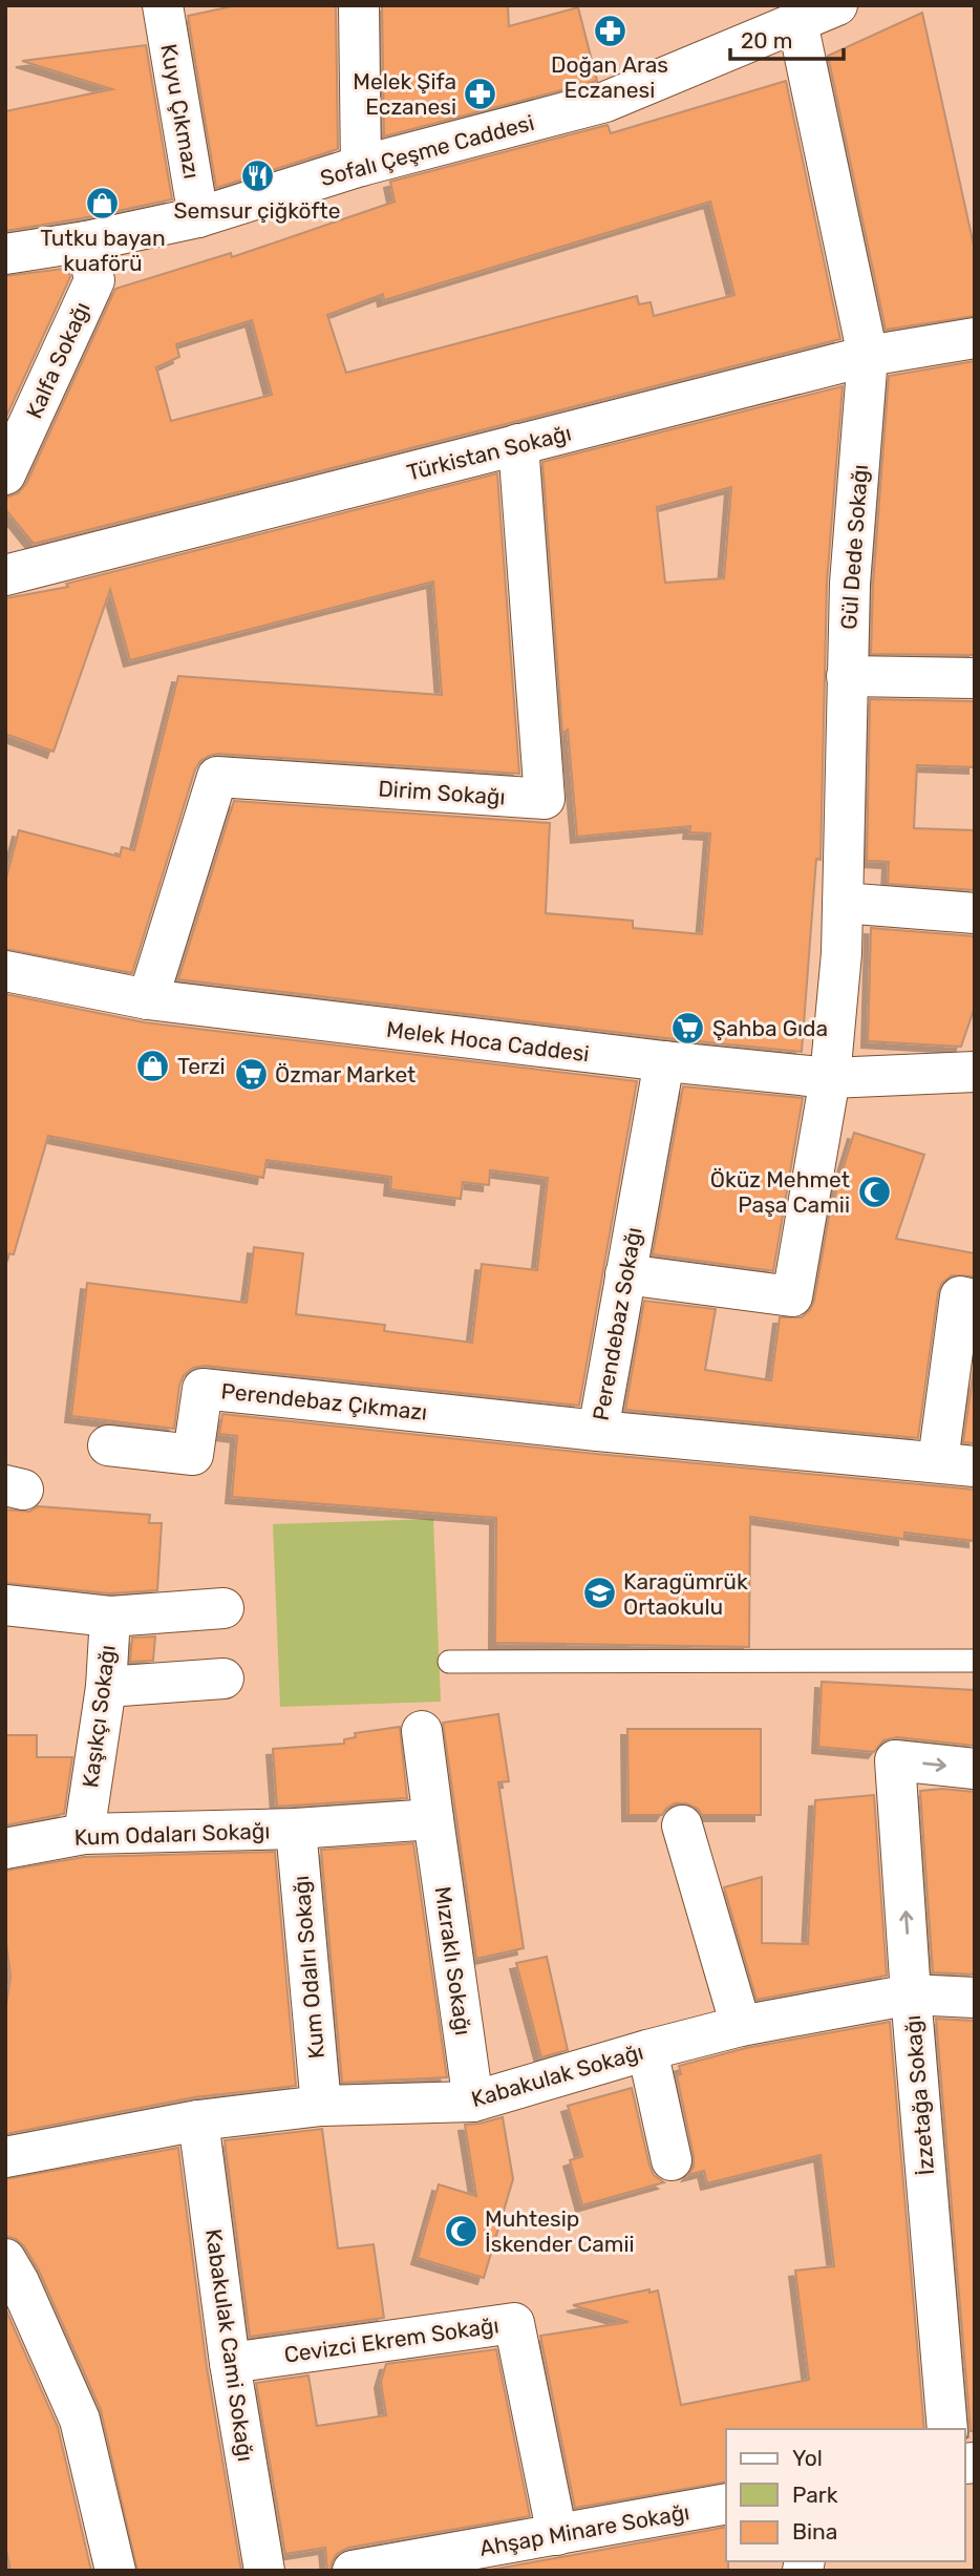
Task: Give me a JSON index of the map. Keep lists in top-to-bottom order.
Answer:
{
  "streets": {
    "street": [
      "Kuyu Çıkmazı",
      "Sofalı Çeşme Caddesi",
      "Kalfa Sokağı",
      "Türkistan Sokağı",
      "Gül Dede Sokağı",
      "Dirim Sokağı",
      "Melek Hoca Caddesi",
      "Perendebaz Sokağı",
      "Perendebaz Çıkmazı",
      "Kaşıkçı Sokağı",
      "Kum Odaları Sokağı",
      "Mızraklı Sokağı",
      "Kum Odalrı Sokağı",
      "Kabakulak Sokağı",
      "İzzetağa Sokağı",
      "Cevizci Ekrem Sokağı",
      "Kabakulak Cami Sokağı",
      "Ahşap Minare Sokağı"
    ]
  },
  "crossings": [
    ["Kuyu Çıkmazı", "Sofalı Çeşme Caddesi"],
    ["Sofalı Çeşme Caddesi", "Kalfa Sokağı"],
    ["Sofalı Çeşme Caddesi", "Gül Dede Sokağı"],
    ["Türkistan Sokağı", "Gül Dede Sokağı"],
    ["Türkistan Sokağı", "Dirim Sokağı"],
    ["Gül Dede Sokağı", "Melek Hoca Caddesi"],
    ["Gül Dede Sokağı", "Perendebaz Sokağı"],
    ["Dirim Sokağı", "Melek Hoca Caddesi"],
    ["Melek Hoca Caddesi", "Perendebaz Sokağı"],
    ["Perendebaz Sokağı", "Perendebaz Çıkmazı"],
    ["Kaşıkçı Sokağı", "Kum Odaları Sokağı"],
    ["Kum Odaları Sokağı", "Kum Odalrı Sokağı"],
    ["Mızraklı Sokağı", "Kabakulak Sokağı"],
    ["Kum Odalrı Sokağı", "Kabakulak Sokağı"],
    ["Kabakulak Sokağı", "İzzetağa Sokağı"],
    ["Kabakulak Sokağı", "Kabakulak Cami Sokağı"],
    ["Cevizci Ekrem Sokağı", "Kabakulak Cami Sokağı"],
    ["Cevizci Ekrem Sokağı", "Ahşap Minare Sokağı"]
  ],
  "places": {
    "pharmacy": ["Doğan Aras Eczanesi", "Melek Şifa Eczanesi"],
    "restaurant": ["Semsur çiğköfte"],
    "shop": ["Tutku bayan kuaförü", "Terzi"],
    "supermarket": ["Şahba Gıda", "Özmar Market"],
    "mosque": ["Öküz Mehmet Paşa Camii", "Muhtesip İskender Camii"],
    "school or university": ["Karagümrük Ortaokulu"]
  },
  "legend": ["Yol", "Park", "Bina"],
  "scale_bar": "20 m"
}
